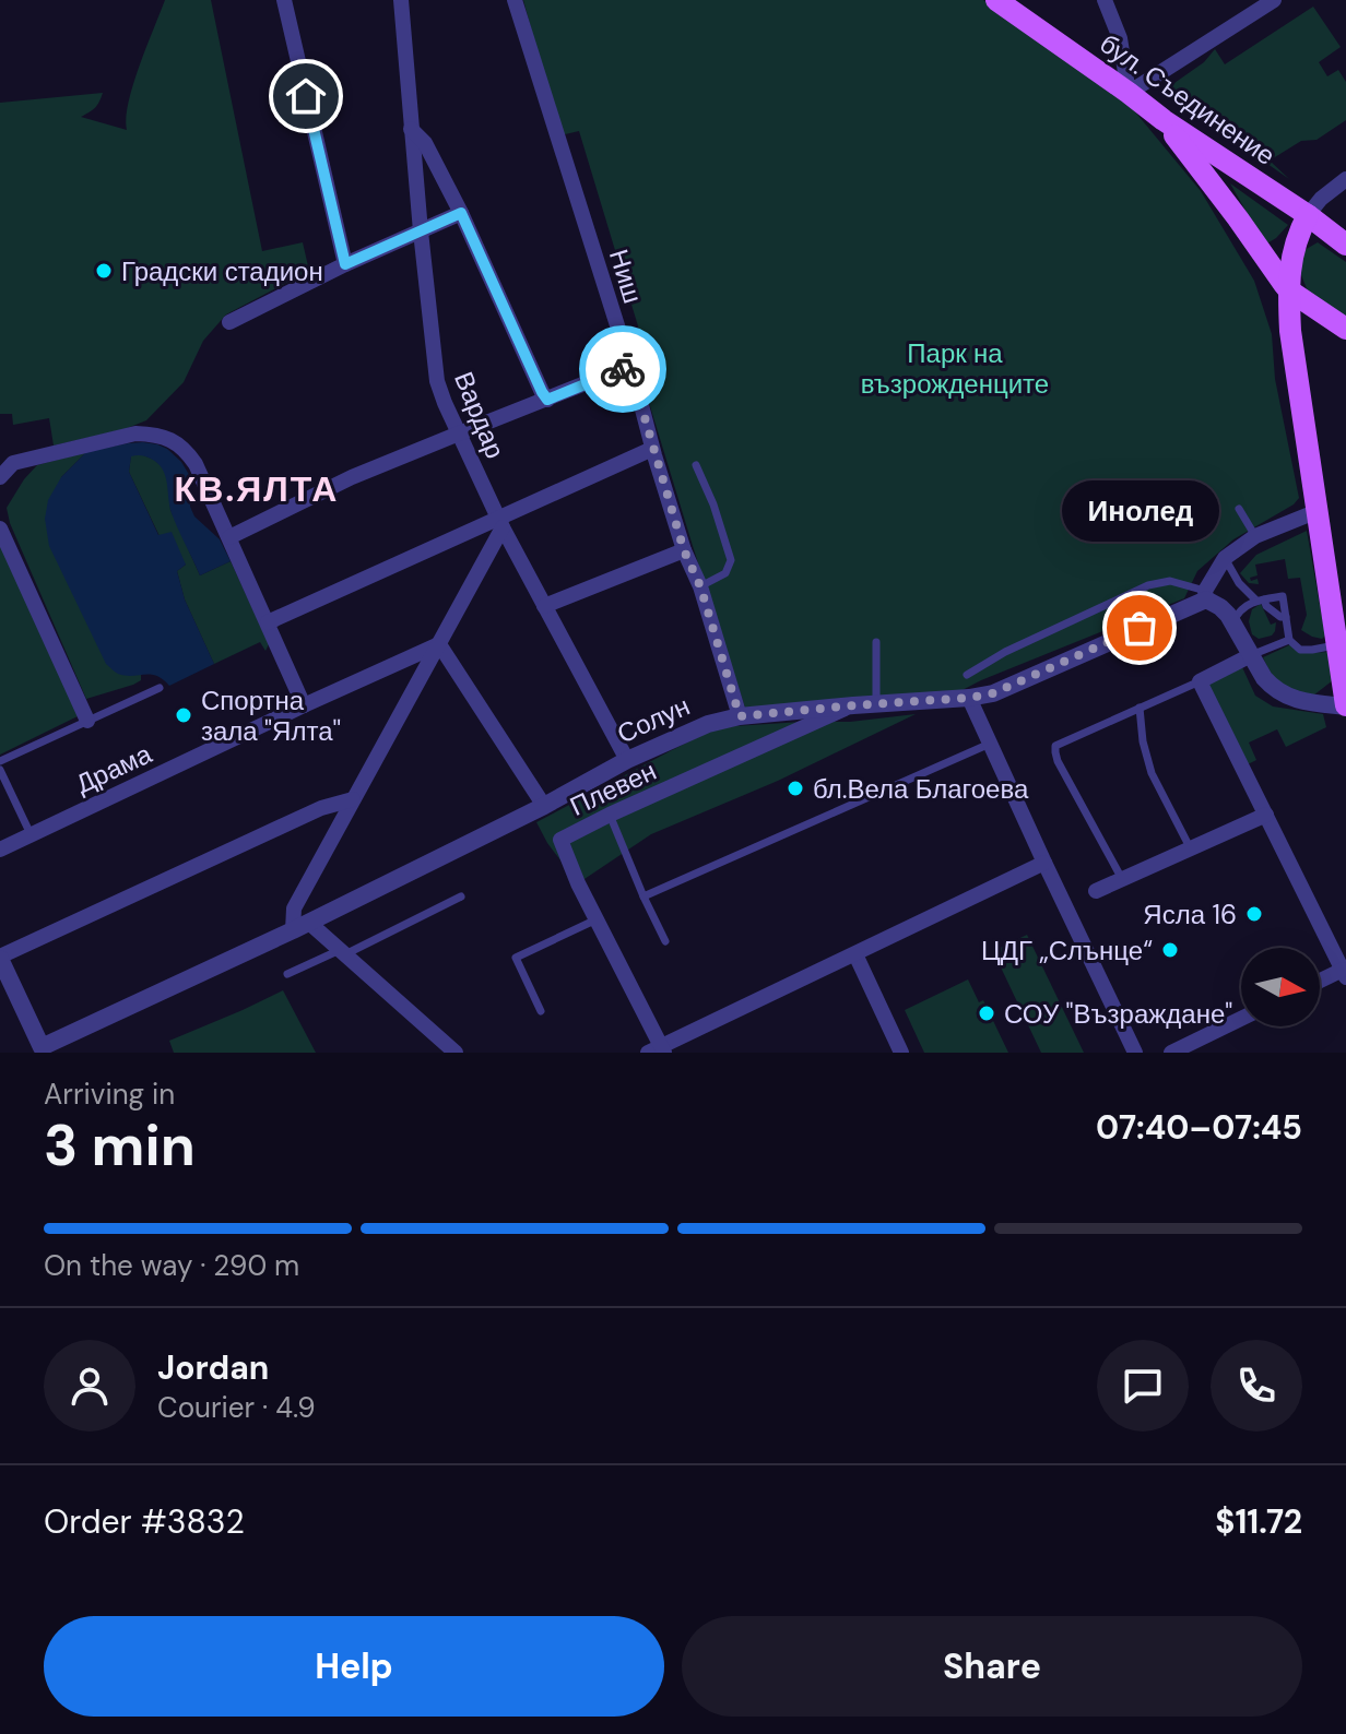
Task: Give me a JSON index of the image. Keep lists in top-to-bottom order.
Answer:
{
  "streets": {
    "main road": ["бул. Съединение"],
    "street": [
      "Ниш",
      "Вардар",
      "Солун",
      "Драма",
      "Плевен"
    ]
  },
  "crossings": [
    ["Ниш", "Солун"],
    ["Вардар", "Солун"],
    ["Солун", "Плевен"]
  ],
  "districts": ["КВ.ЯЛТА"],
  "parks": ["Парк на възрожденците"],
  "places": [
    "Градски стадион",
    "Инолед",
    "Спортна зала \"Ялта''",
    "бл.Вела Благоева",
    "Ясла 16",
    "ЦДГ „Слънце“",
    "СОУ \"Възраждане\""
  ],
  "north": "right",
  "page": {
    "bubble": "Инолед",
    "heading": ["3 min", "Arriving in", "07:40–07:45"],
    "panel": [
      "Jordan",
      "Courier · 4.9",
      "Order #3832",
      "$11.72"
    ],
    "bar": "On the way · 290 m",
    "buttons": ["Help", "Share"]
  }
}
